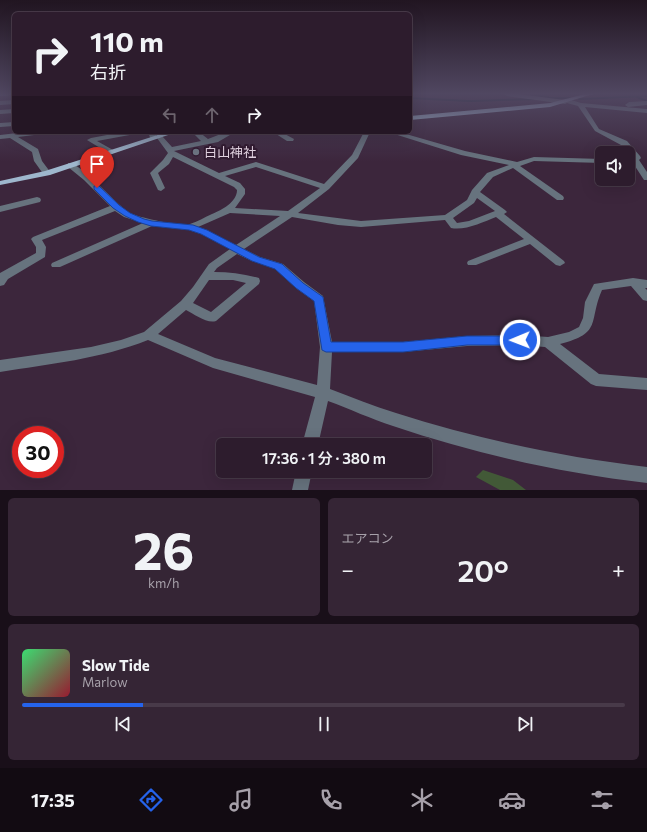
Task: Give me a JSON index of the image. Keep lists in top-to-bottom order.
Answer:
{
  "places": ["白山神社"],
  "page": {
    "turn": ["110 m", "右折"],
    "limit": "30",
    "trip": "17:36 · 1 分 · 380 m",
    "tile": [
      ["26", "km/h"],
      "エアコン"
    ],
    "heat": ["−", "20°", "+"],
    "song": ["Slow Tide", "Marlow"],
    "tabs": "17:35"
  }
}
